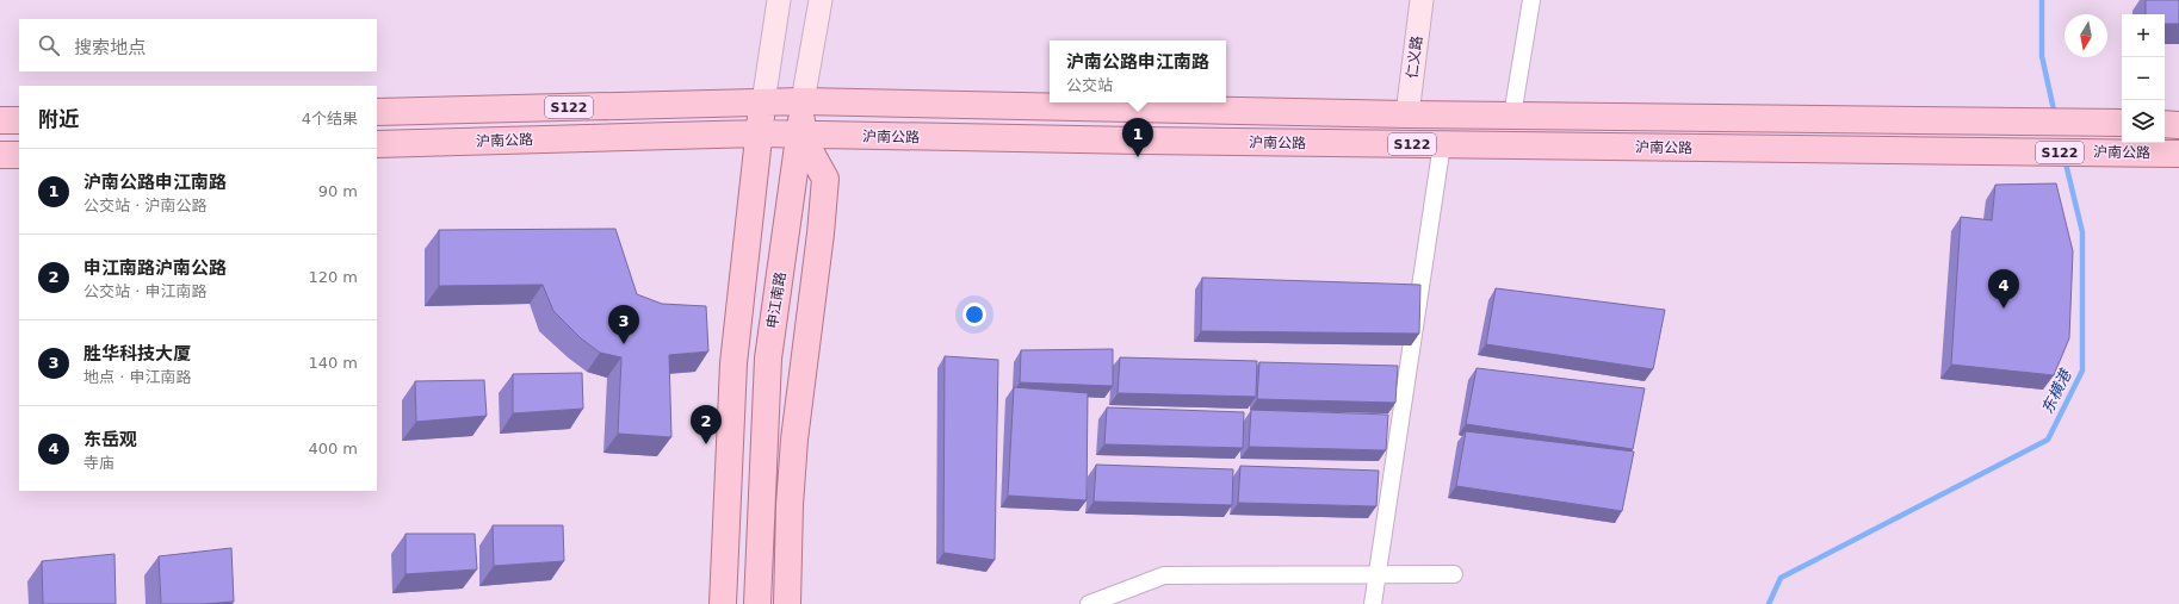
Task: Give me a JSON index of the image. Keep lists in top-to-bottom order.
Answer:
{
  "streets": {
    "main road": [
      "仁义路",
      "S122",
      "沪南公路",
      "申江南路"
    ]
  },
  "crossings": [
    ["仁义路", "S122"],
    ["S122", "申江南路"],
    ["沪南公路", "申江南路"]
  ],
  "water": ["东横港"],
  "north": "bottom",
  "page": {
    "map_buttons": ["+", "−"],
    "search": "搜索地点",
    "popup": ["沪南公路申江南路", "公交站"],
    "heading": ["附近", "4个结果"],
    "pins": [
      "1",
      "4",
      "3",
      "2"
    ],
    "list": [
      {
        "mark": "1",
        "name": "沪南公路申江南路",
        "note": "公交站 · 沪南公路",
        "value": "90 m"
      },
      {
        "mark": "2",
        "name": "申江南路沪南公路",
        "note": "公交站 · 申江南路",
        "value": "120 m"
      },
      {
        "mark": "3",
        "name": "胜华科技大厦",
        "note": "地点 · 申江南路",
        "value": "140 m"
      },
      {
        "mark": "4",
        "name": "东岳观",
        "note": "寺庙",
        "value": "400 m"
      }
    ]
  }
}
